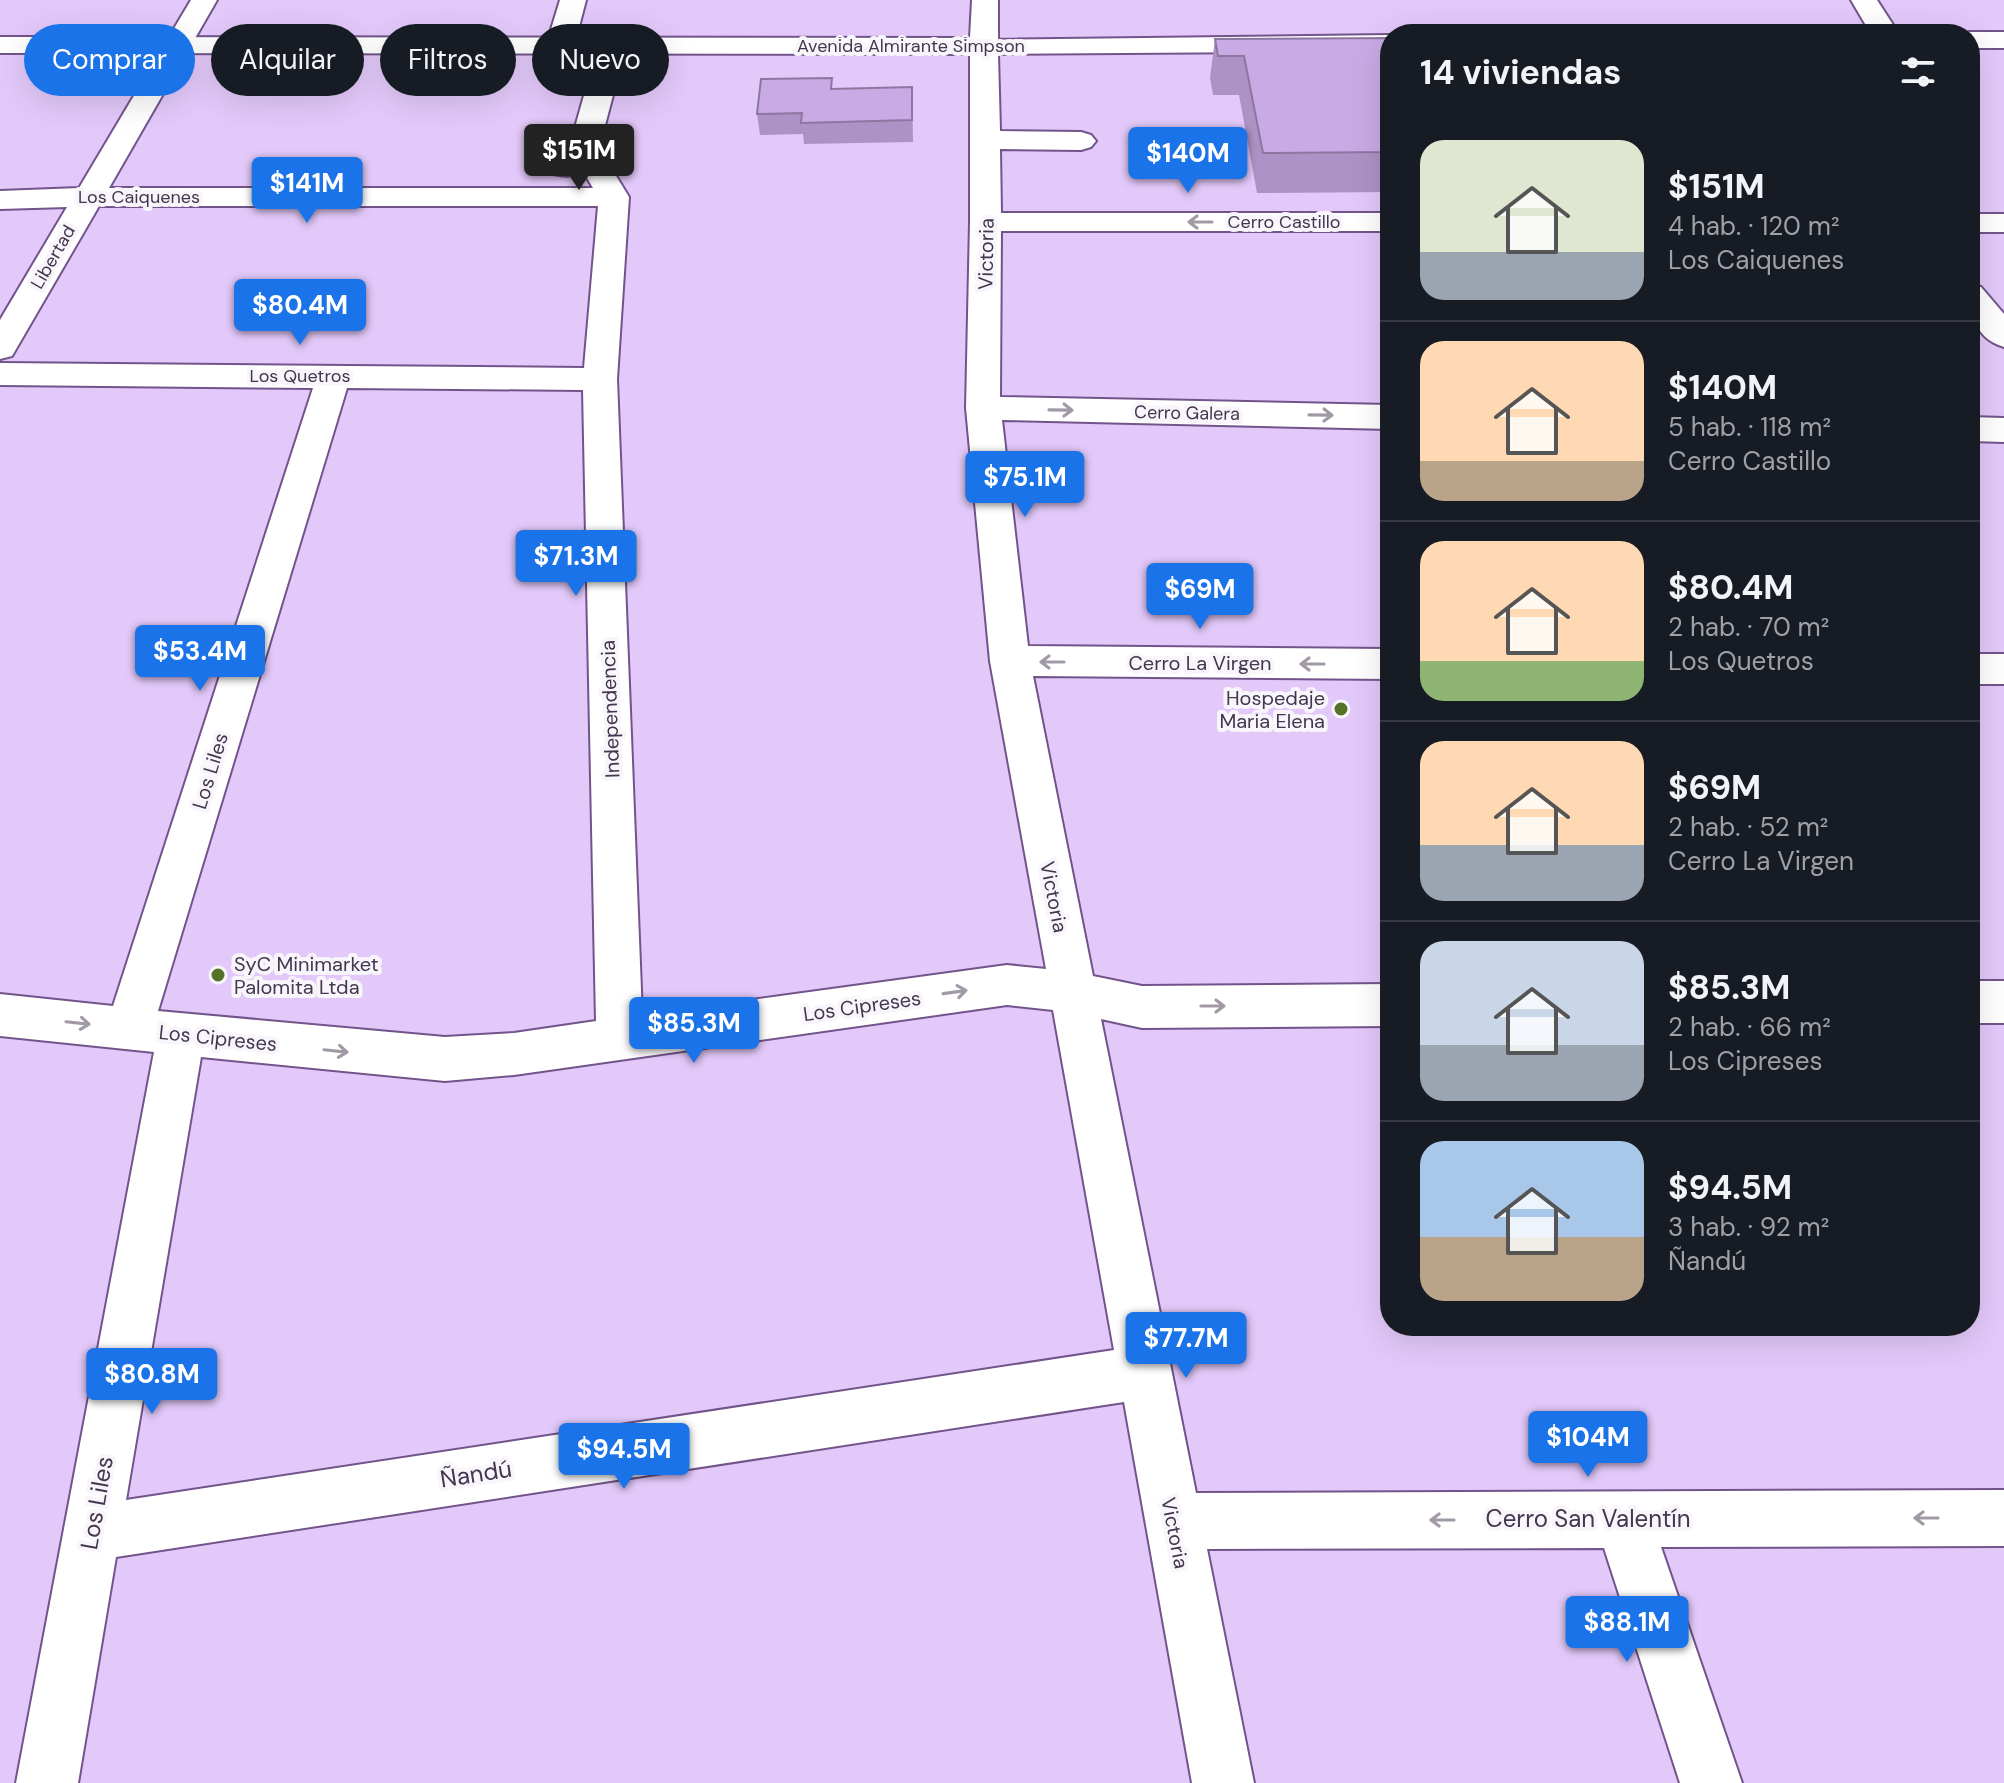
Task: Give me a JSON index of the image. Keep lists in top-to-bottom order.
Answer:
{
  "streets": {
    "street": [
      "Avenida Almirante Simpson",
      "Los Caiquenes",
      "Cerro Castillo",
      "Victoria",
      "Libertad",
      "Los Quetros",
      "Cerro Galera",
      "Cerro La Virgen",
      "Independencia",
      "Los Liles",
      "Los Cipreses",
      "Ñandú",
      "Cerro San Valentín"
    ]
  },
  "crossings": [
    ["Avenida Almirante Simpson", "Victoria"],
    ["Los Caiquenes", "Libertad"],
    ["Los Caiquenes", "Independencia"],
    ["Cerro Castillo", "Victoria"],
    ["Victoria", "Cerro Galera"],
    ["Victoria", "Cerro La Virgen"],
    ["Victoria", "Los Cipreses"],
    ["Victoria", "Ñandú"],
    ["Victoria", "Cerro San Valentín"],
    ["Los Quetros", "Independencia"],
    ["Los Quetros", "Los Liles"],
    ["Independencia", "Los Cipreses"],
    ["Los Liles", "Los Cipreses"],
    ["Los Liles", "Ñandú"]
  ],
  "one_way": [
    "Cerro Castillo",
    "Cerro Galera",
    "Cerro La Virgen",
    "Los Cipreses",
    "Cerro San Valentín"
  ],
  "places": ["Hospedaje Maria Elena", "SyC Minimarket Palomita Ltda"],
  "page": {
    "chip": [
      "Comprar",
      "Alquilar",
      "Filtros",
      "Nuevo"
    ],
    "heading": "14 viviendas",
    "list": [
      {
        "name": "$151M",
        "note": "4 hab. · 120 m² · Los Caiquenes"
      },
      {
        "name": "$140M",
        "note": "5 hab. · 118 m² · Cerro Castillo"
      },
      {
        "name": "$80.4M",
        "note": "2 hab. · 70 m² · Los Quetros"
      },
      {
        "name": "$69M",
        "note": "2 hab. · 52 m² · Cerro La Virgen"
      },
      {
        "name": "$85.3M",
        "note": "2 hab. · 66 m² · Los Cipreses"
      },
      {
        "name": "$94.5M",
        "note": "3 hab. · 92 m² · Ñandú"
      }
    ],
    "price": [
      "$151M",
      "$140M",
      "$141M",
      "$80.4M",
      "$75.1M",
      "$71.3M",
      "$69M",
      "$53.4M",
      "$85.3M",
      "$77.7M",
      "$80.8M",
      "$104M",
      "$94.5M",
      "$88.1M"
    ]
  }
}
